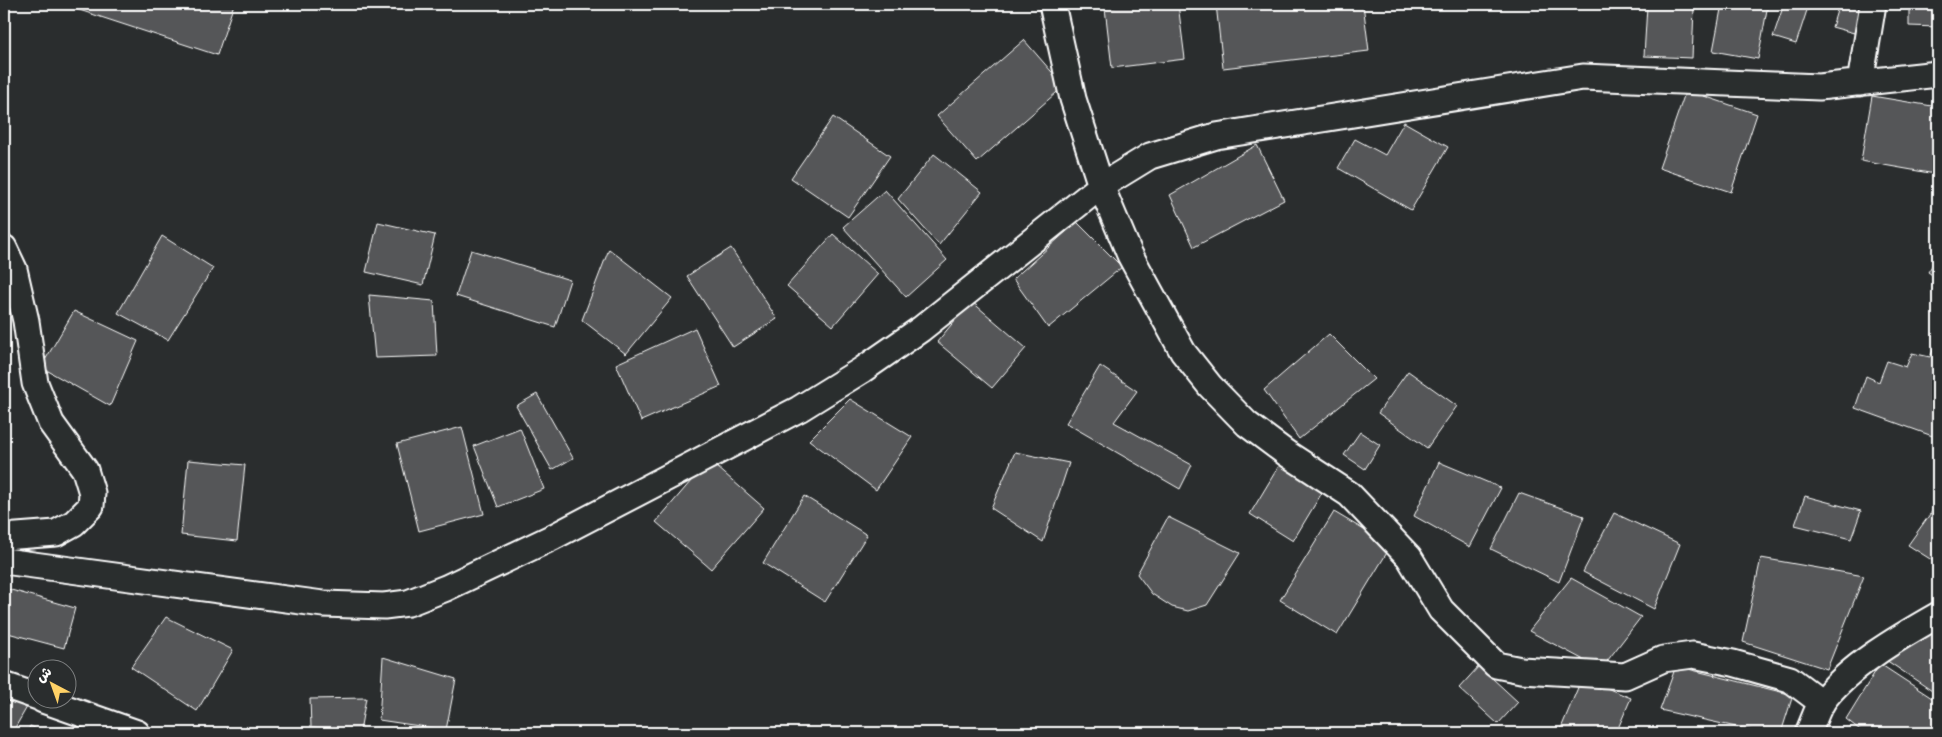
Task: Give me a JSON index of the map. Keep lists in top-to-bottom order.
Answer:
{
  "north": "top left"
}
